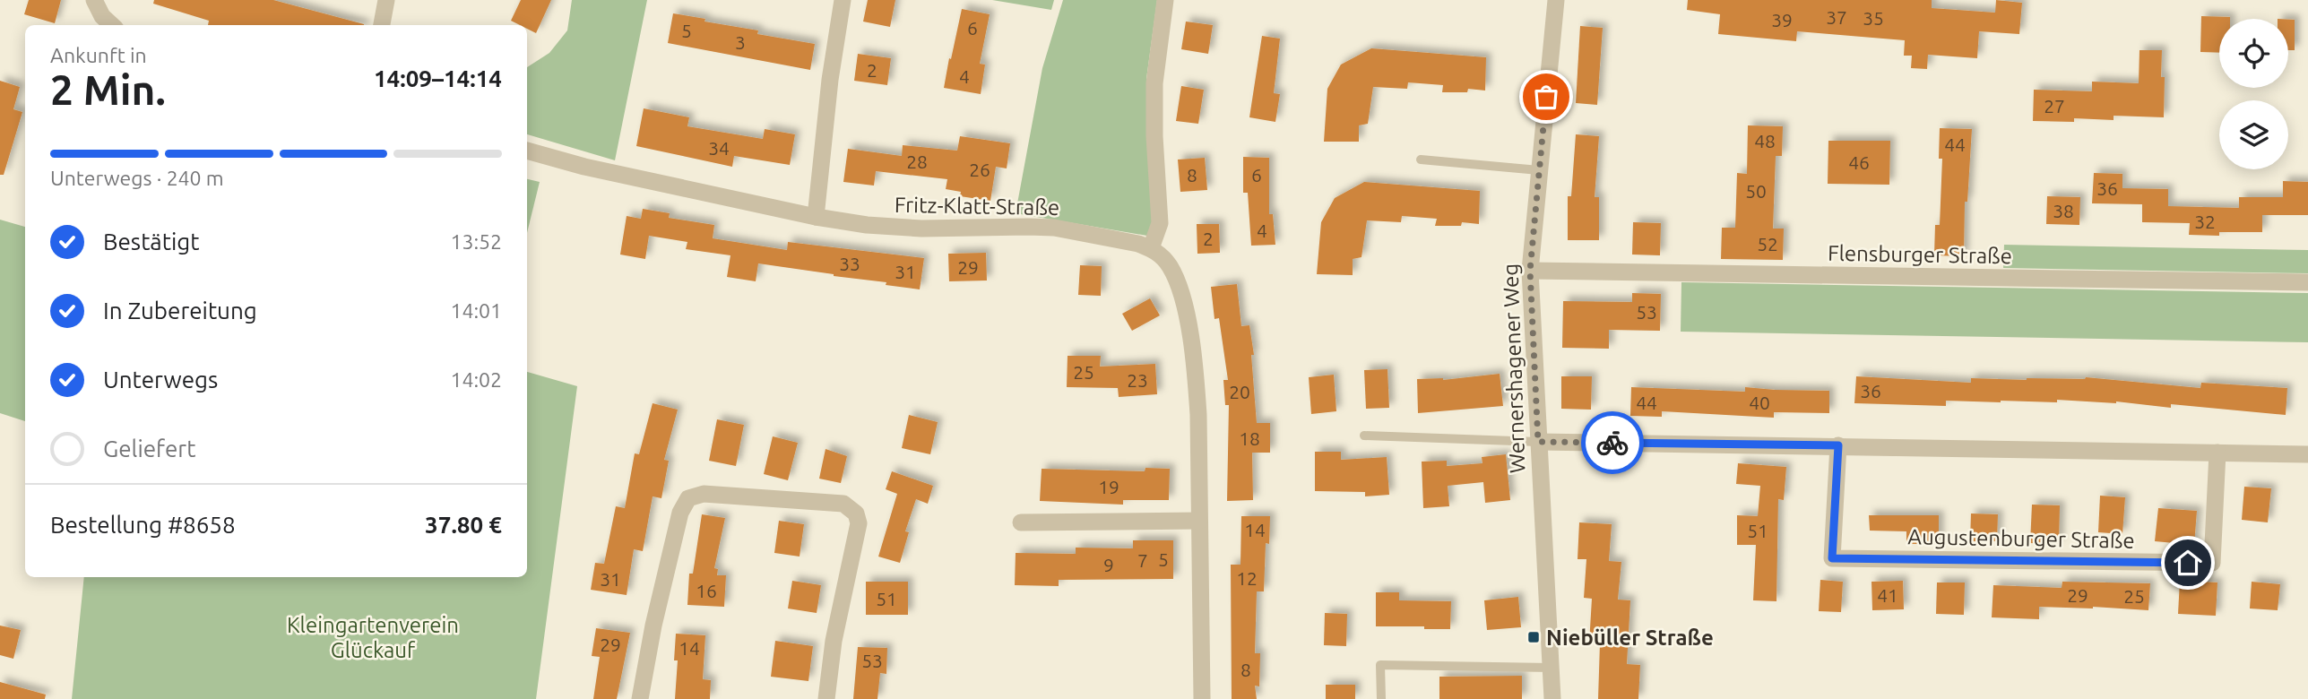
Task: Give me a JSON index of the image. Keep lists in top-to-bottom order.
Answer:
{
  "streets": {
    "street": [
      "Fritz-Klatt-Straße",
      "Flensburger Straße",
      "Wernershagener Weg",
      "Augustenburger Straße"
    ]
  },
  "crossings": [
    ["Flensburger Straße", "Wernershagener Weg"]
  ],
  "parks": ["Kleingartenverein Glückauf"],
  "places": {
    "transit": ["Niebüller Straße"]
  },
  "house_numbers": [
    "37",
    "35",
    "39",
    "6",
    "5",
    "3",
    "2",
    "4",
    "27",
    "48",
    "44",
    "34",
    "28",
    "46",
    "26",
    "8",
    "6",
    "36",
    "50",
    "38",
    "32",
    "4",
    "2",
    "52",
    "33",
    "29",
    "31",
    "53",
    "25",
    "23",
    "36",
    "20",
    "44",
    "40",
    "18",
    "19",
    "14",
    "51",
    "5",
    "7",
    "9",
    "12",
    "31",
    "16",
    "41",
    "29",
    "25",
    "51",
    "29",
    "14",
    "53",
    "8"
  ],
  "page": {
    "heading": ["2 Min.", "Ankunft in", "14:09–14:14"],
    "panel": ["Bestellung #8658", "37.80 €"],
    "bar": "Unterwegs · 240 m",
    "list": [
      ["Bestätigt", "13:52"],
      ["In Zubereitung", "14:01"],
      ["Unterwegs", "14:02"],
      "Geliefert"
    ]
  }
}
